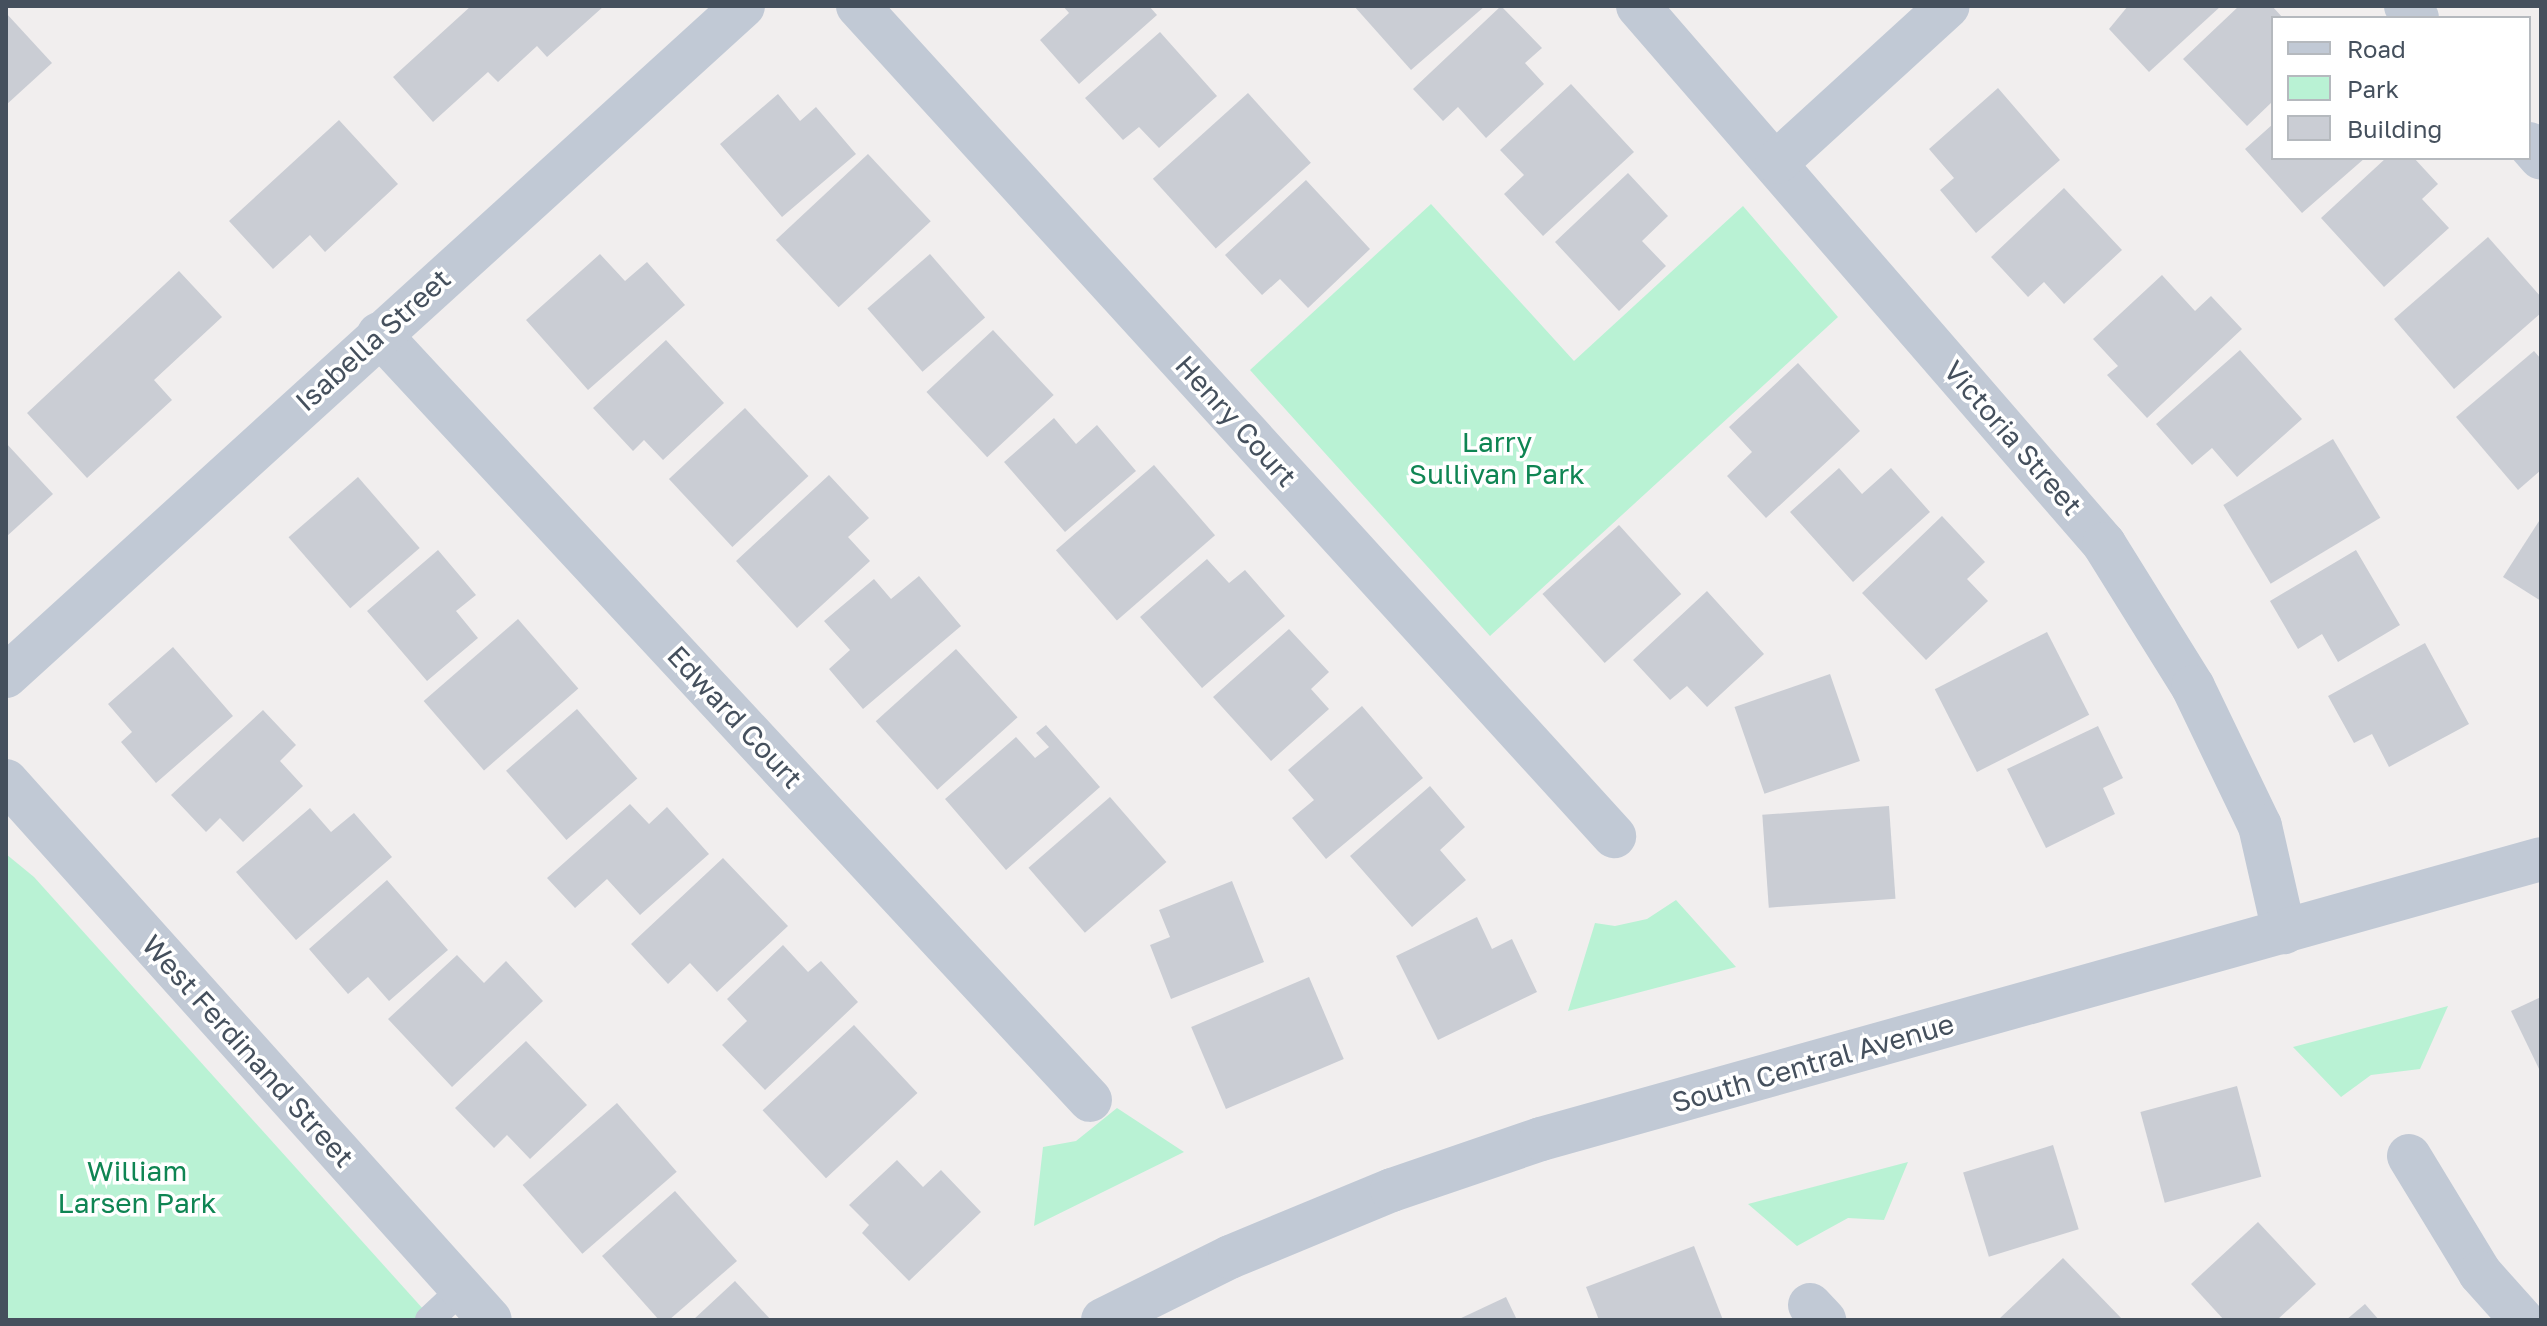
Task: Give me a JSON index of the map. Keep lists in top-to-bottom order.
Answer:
{
  "streets": {
    "street": [
      "Isabella Street",
      "Henry Court",
      "Victoria Street",
      "Edward Court",
      "West Ferdinand Street",
      "South Central Avenue"
    ]
  },
  "crossings": [
    ["Isabella Street", "Edward Court"],
    ["Victoria Street", "South Central Avenue"]
  ],
  "parks": ["Larry Sullivan Park", "William Larsen Park"],
  "legend": ["Road", "Park", "Building"]
}
